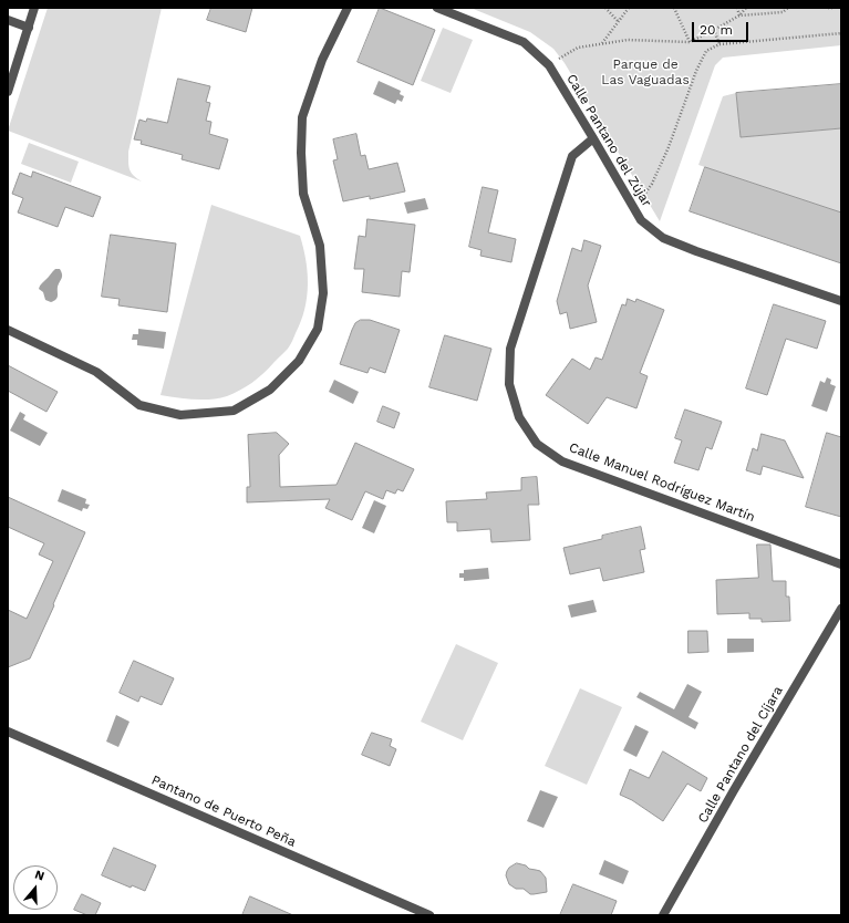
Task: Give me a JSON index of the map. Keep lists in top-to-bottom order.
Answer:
{
  "streets": {
    "street": [
      "Calle Pantano del Zújar",
      "Calle Manuel Rodríguez Martín",
      "Calle Pantano del Cíjara",
      "Pantano de Puerto Peña"
    ]
  },
  "crossings": [
    ["Calle Pantano del Zújar", "Calle Manuel Rodríguez Martín"]
  ],
  "parks": ["Parque de Las Vaguadas"],
  "scale_bar": "20 m",
  "north": "top"
}
